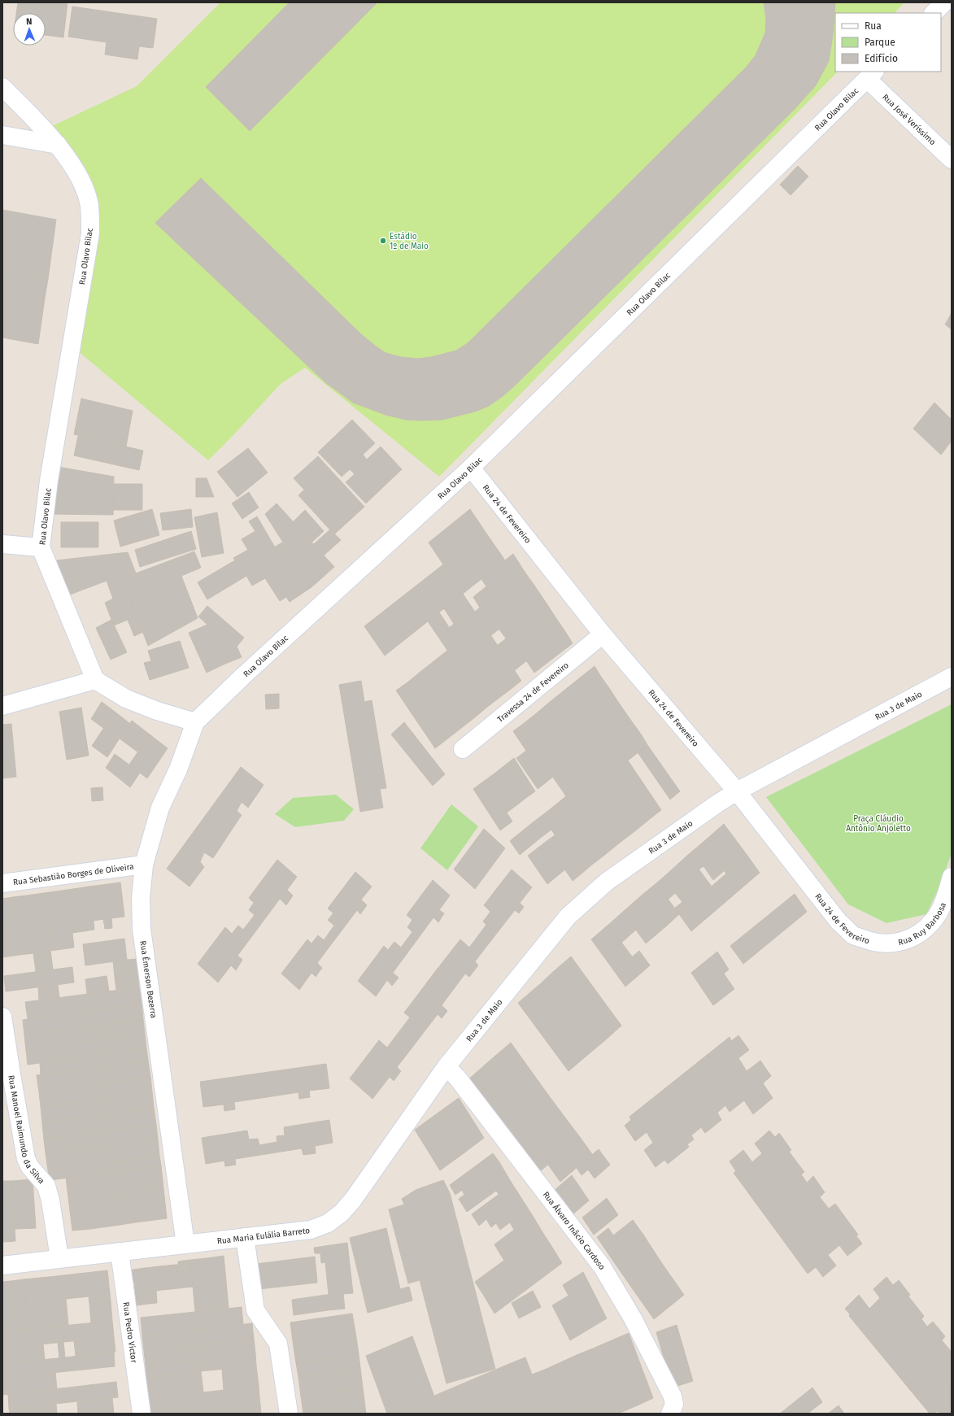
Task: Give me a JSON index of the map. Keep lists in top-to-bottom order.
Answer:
{
  "streets": {
    "street": [
      "Rua Olavo Bilac",
      "Rua José Veríssimo",
      "Rua 24 de Fevereiro",
      "Travessa 24 de Fevereiro",
      "Rua 3 de Maio",
      "Rua Sebastião Borges de Oliveira",
      "Rua Ruy Barbosa",
      "Rua Émerson Bezerra",
      "Rua Manoel Raimundo da Silva",
      "Rua Álvaro Inâcio Cardoso",
      "Rua Maria Eulália Barreto",
      "Rua Pedro Victor"
    ]
  },
  "crossings": [
    ["Rua Olavo Bilac", "Rua José Veríssimo"],
    ["Rua Olavo Bilac", "Rua 24 de Fevereiro"],
    ["Rua Olavo Bilac", "Rua Émerson Bezerra"],
    ["Rua 24 de Fevereiro", "Travessa 24 de Fevereiro"],
    ["Rua 24 de Fevereiro", "Rua 3 de Maio"],
    ["Rua 24 de Fevereiro", "Rua Ruy Barbosa"],
    ["Rua 3 de Maio", "Rua Álvaro Inâcio Cardoso"],
    ["Rua 3 de Maio", "Rua Maria Eulália Barreto"],
    ["Rua Sebastião Borges de Oliveira", "Rua Émerson Bezerra"],
    ["Rua Émerson Bezerra", "Rua Maria Eulália Barreto"],
    ["Rua Manoel Raimundo da Silva", "Rua Maria Eulália Barreto"],
    ["Rua Álvaro Inâcio Cardoso", "Rua Maria Eulália Barreto"],
    ["Rua Maria Eulália Barreto", "Rua Pedro Victor"]
  ],
  "parks": ["Praça Cláudio Antônio Anjoletto"],
  "places": ["Estádio 1º de Maio"],
  "legend": ["Rua", "Parque", "Edifício"],
  "north": "top"
}
